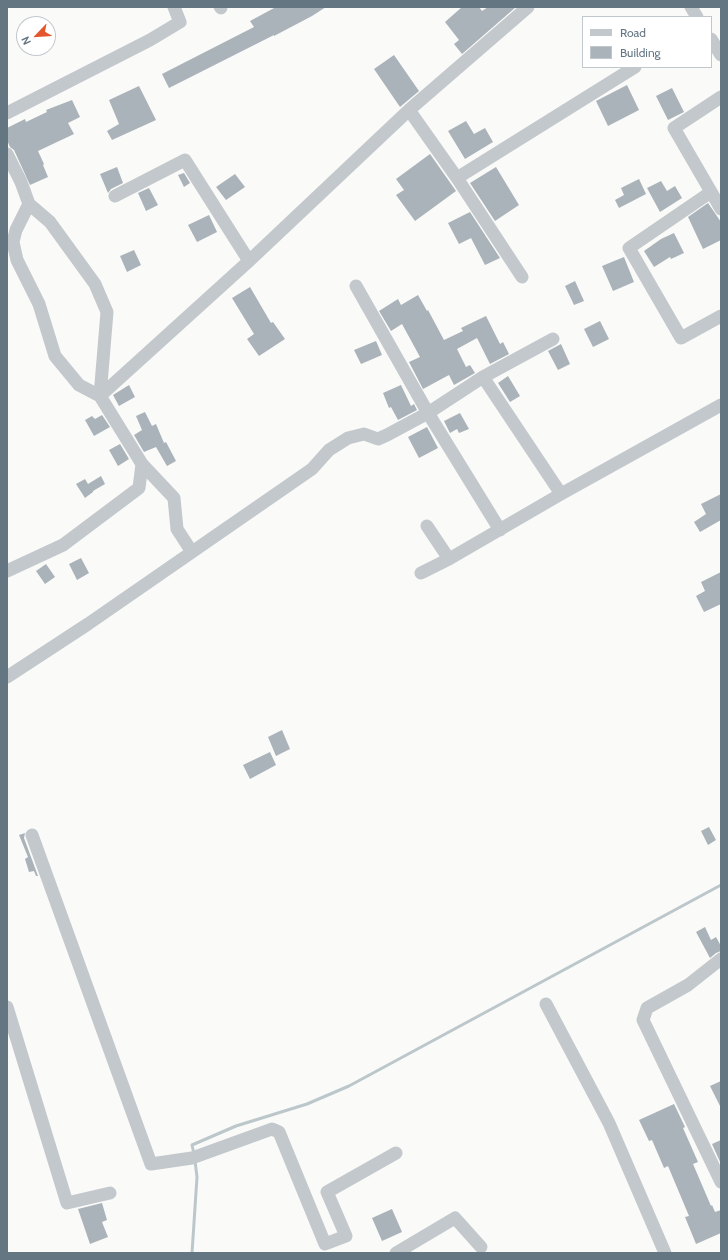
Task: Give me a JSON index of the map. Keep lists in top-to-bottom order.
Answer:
{
  "legend": ["Road", "Building"],
  "north": "bottom left"
}
